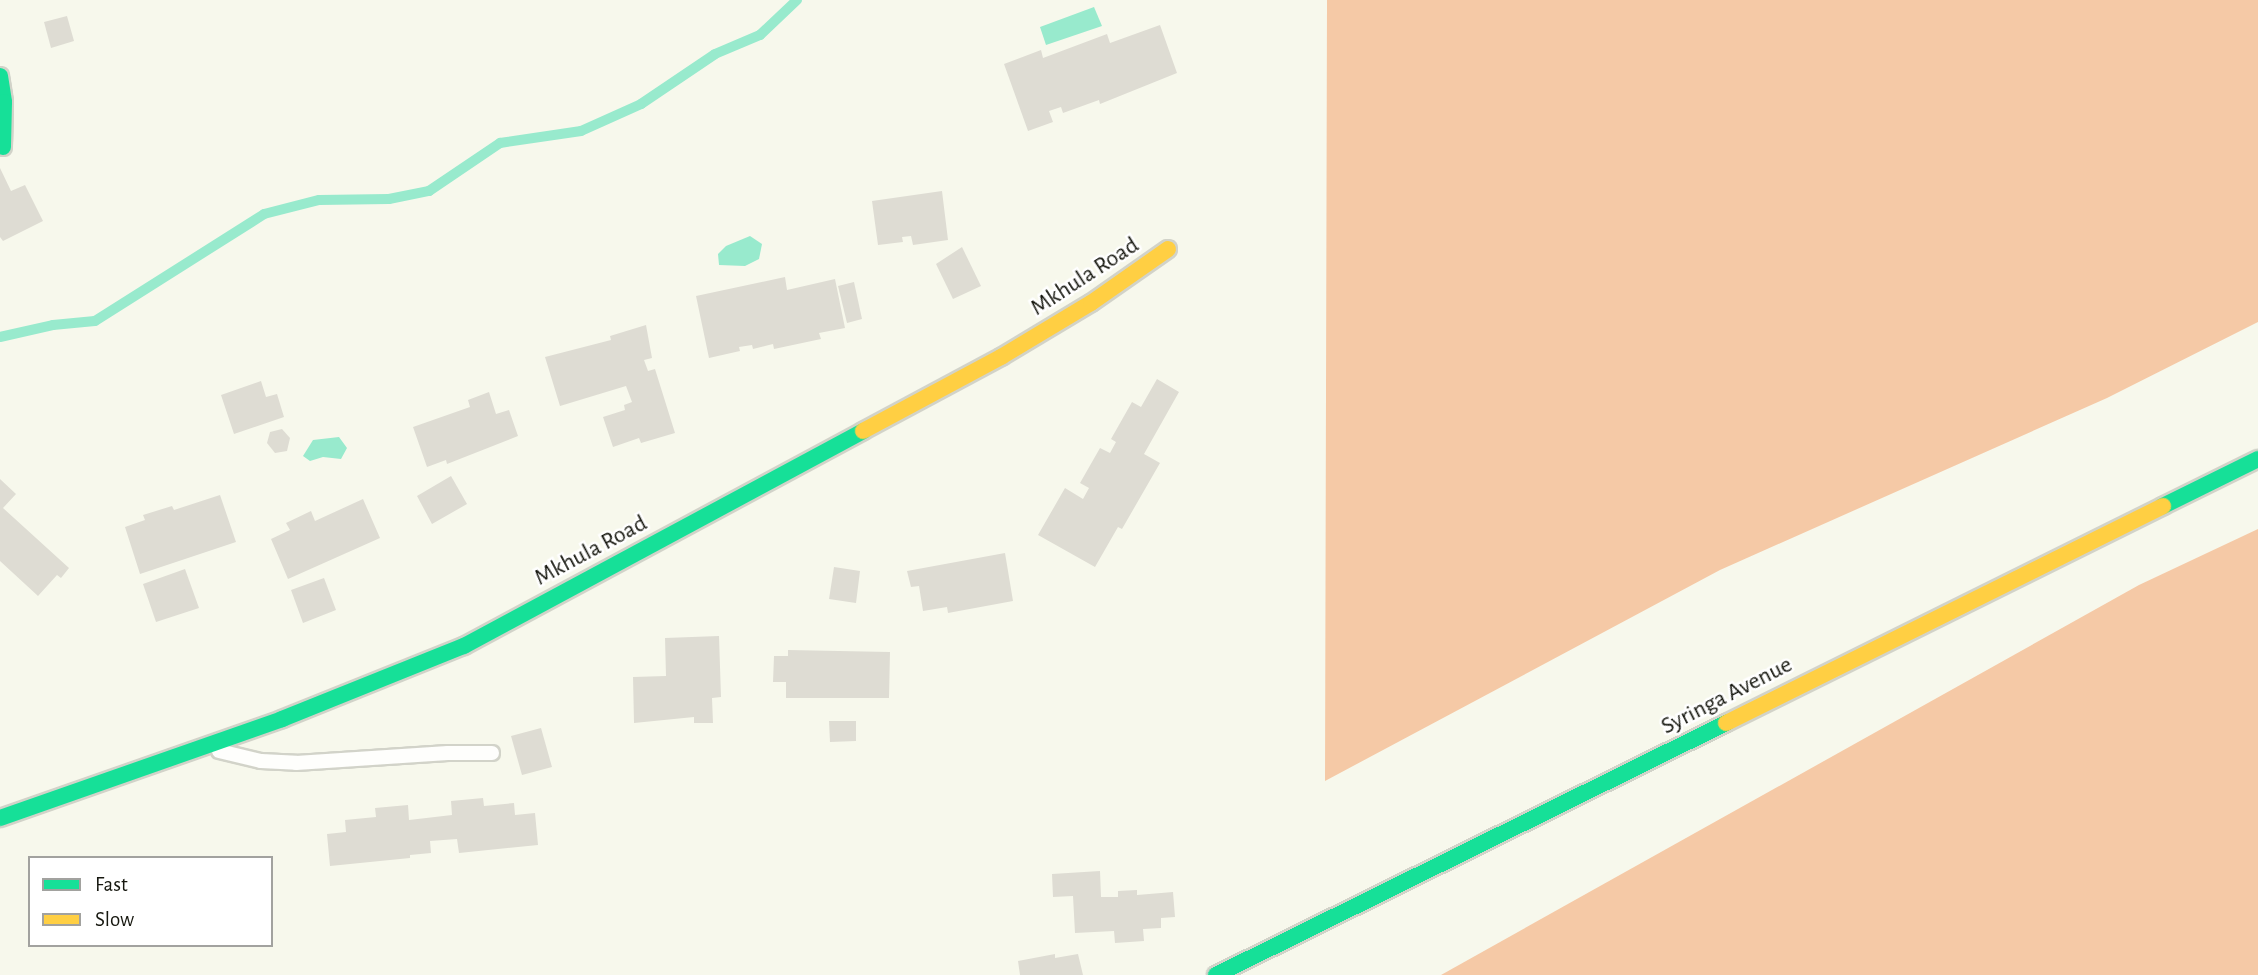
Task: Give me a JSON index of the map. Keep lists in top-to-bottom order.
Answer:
{
  "streets": {
    "street": ["Mkhula Road", "Syringa Avenue"]
  },
  "legend": ["Fast", "Slow"]
}
